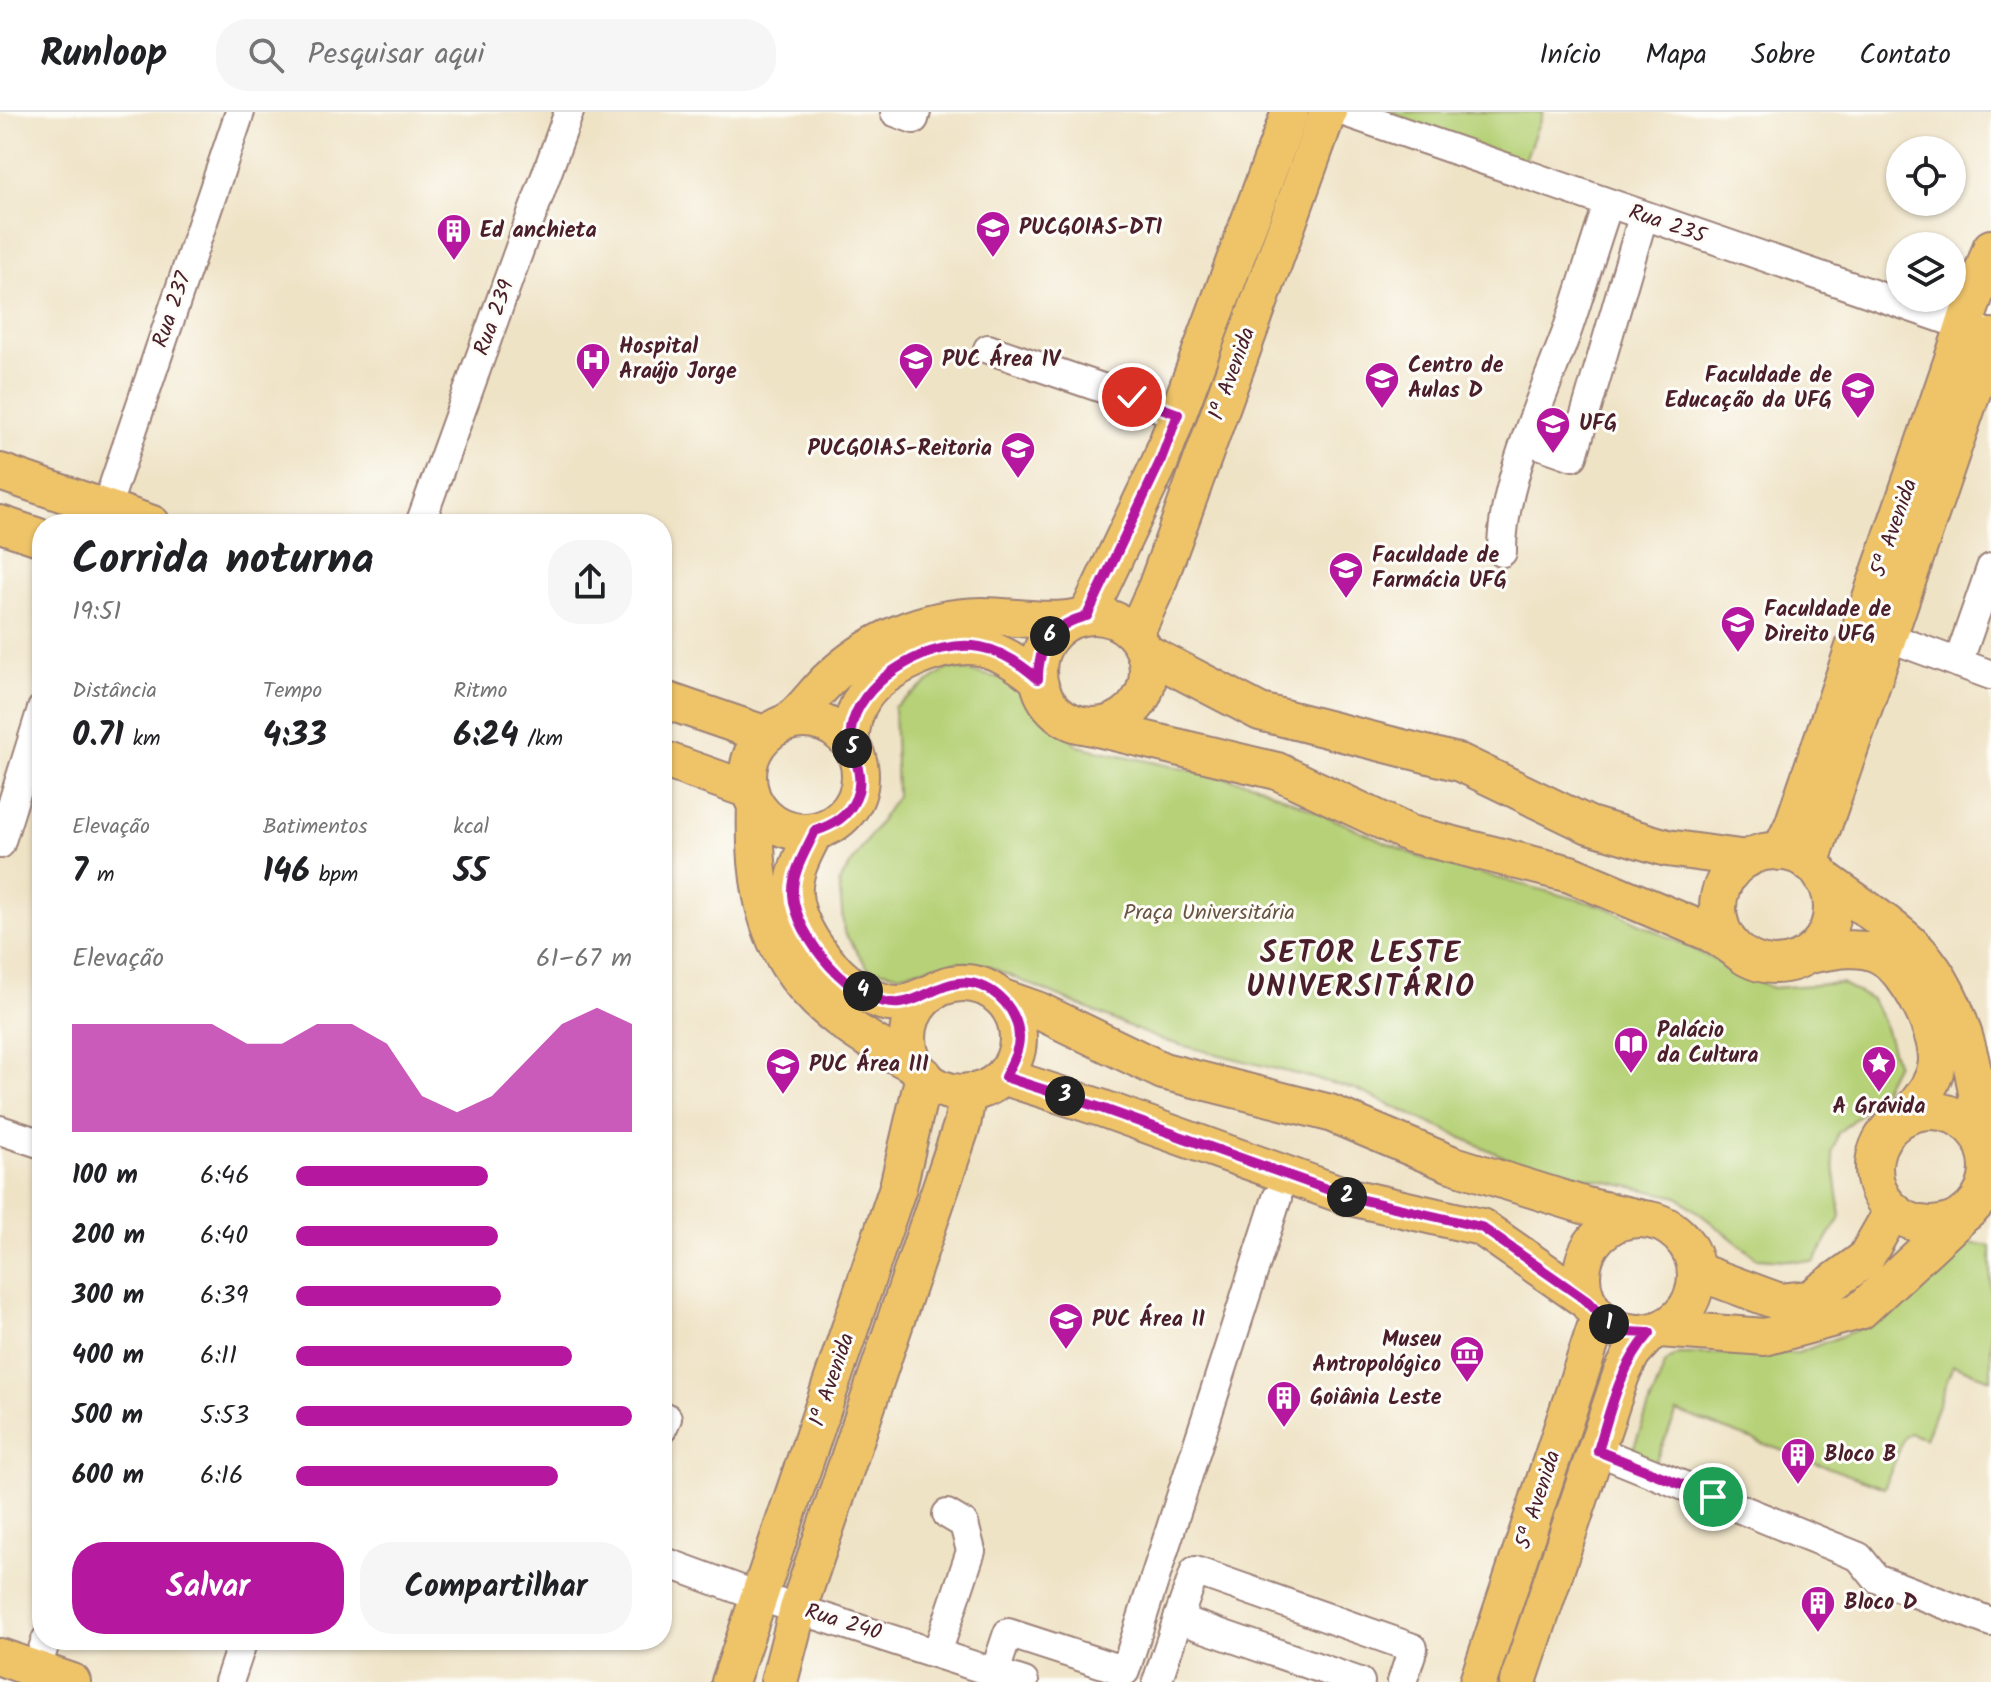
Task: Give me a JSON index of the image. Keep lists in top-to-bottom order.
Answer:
{
  "streets": {
    "main road": ["1ª Avenida", "5ª Avenida"],
    "street": [
      "Rua 235",
      "Rua 237",
      "Rua 239",
      "Rua 240"
    ]
  },
  "crossings": [
    ["Rua 235", "5ª Avenida"],
    ["1ª Avenida", "Rua 240"]
  ],
  "districts": ["SETOR LESTE UNIVERSITÁRIO"],
  "parks": ["Praça Universitária"],
  "places": {
    "school or university": [
      "PUCGOIAS-DTI",
      "PUC Área IV",
      "Centro de Aulas D",
      "Faculdade de Educação da UFG",
      "UFG",
      "PUCGOIAS-Reitoria",
      "Faculdade de Farmácia UFG",
      "Faculdade de Direito UFG",
      "PUC Área III",
      "PUC Área II"
    ],
    "building": [
      "Ed anchieta",
      "Goiânia Leste",
      "Bloco B",
      "Bloco D"
    ],
    "hospital": ["Hospital Araújo Jorge"],
    "library": ["Palácio da Cultura"],
    "place": ["A Grávida"],
    "museum": ["Museu Antropológico"]
  },
  "page": {
    "header": "Runloop",
    "search": "Pesquisar aqui",
    "nav": [
      "Início",
      "Mapa",
      "Sobre",
      "Contato"
    ],
    "heading": ["Corrida noturna", "19:51"],
    "pins": [
      "6",
      "5",
      "4",
      "3",
      "2",
      "1"
    ],
    "stats": [
      ["Distância", "0.71 km"],
      ["Tempo", "4:33"],
      ["Ritmo", "6:24 /km"],
      ["Elevação", "7 m"],
      ["Batimentos", "146 bpm"],
      ["kcal", "55"]
    ],
    "chart": ["Elevação", "61–67 m"],
    "list": [
      {
        "name": "100 m",
        "note": "6:46"
      },
      {
        "name": "200 m",
        "note": "6:40"
      },
      {
        "name": "300 m",
        "note": "6:39"
      },
      {
        "name": "400 m",
        "note": "6:11"
      },
      {
        "name": "500 m",
        "note": "5:53"
      },
      {
        "name": "600 m",
        "note": "6:16"
      }
    ],
    "buttons": ["Salvar", "Compartilhar"]
  }
}
